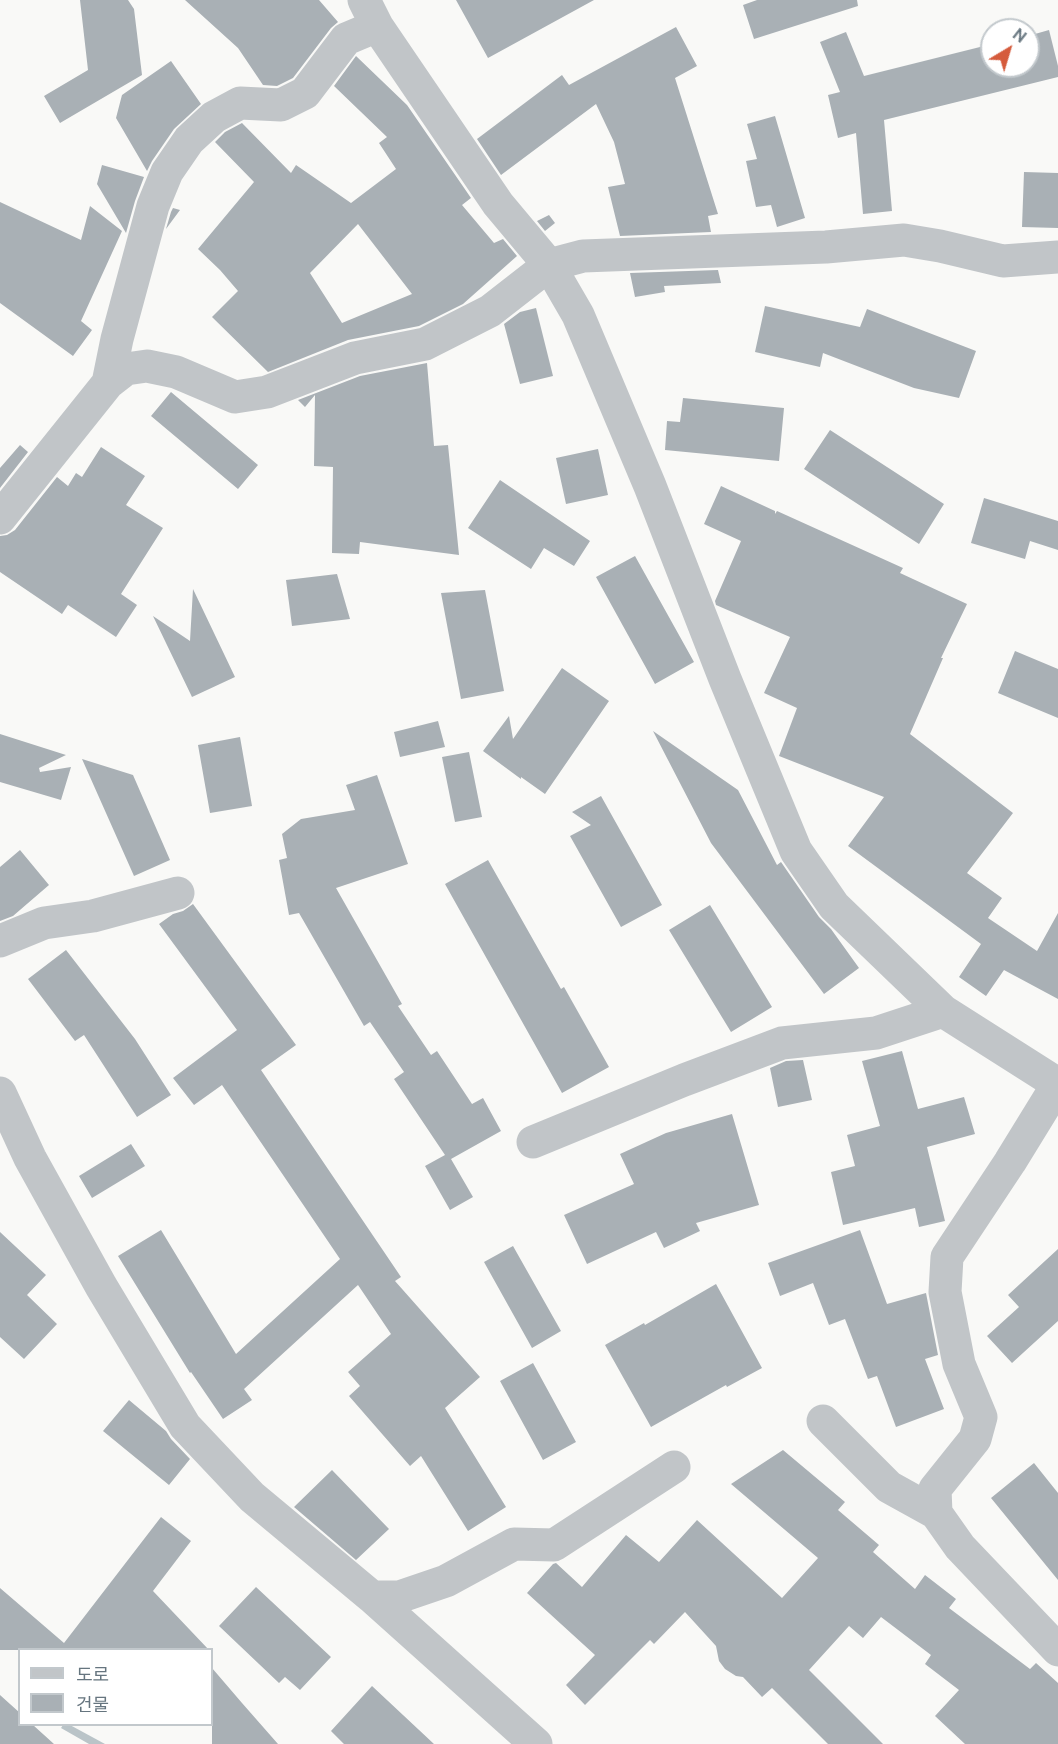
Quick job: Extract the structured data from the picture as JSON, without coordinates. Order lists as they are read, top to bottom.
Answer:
{
  "legend": ["도로", "건물"],
  "north": "top right"
}
